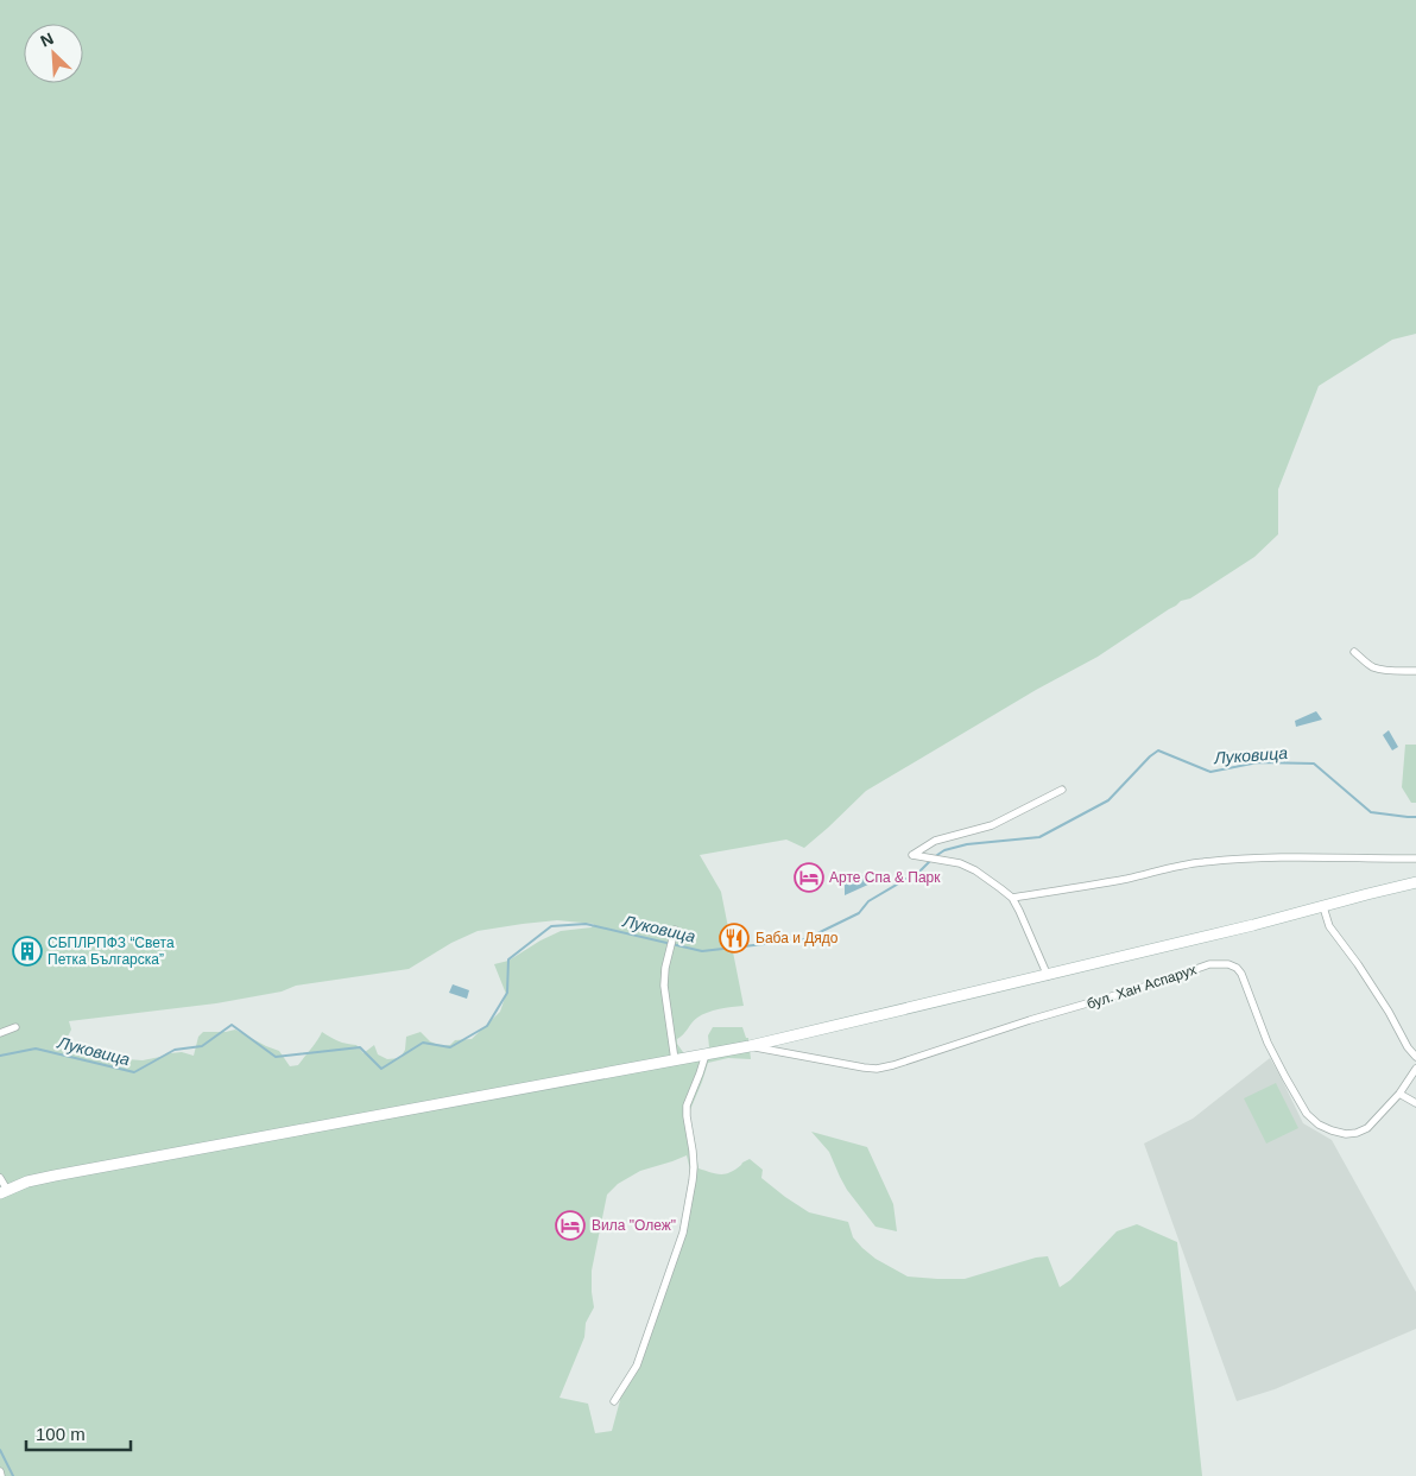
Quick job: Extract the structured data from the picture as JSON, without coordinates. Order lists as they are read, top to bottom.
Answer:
{
  "streets": {
    "street": ["бул. Хан Аспарух"]
  },
  "water": ["Луковица"],
  "places": {
    "hotel": ["Арте Спа & Парк", "Вила \"Олеж\""],
    "restaurant": ["Баба и Дядо"],
    "building": ["СБПЛРПФЗ “Света Петка Българска”"]
  },
  "scale_bar": "100 m",
  "north": "top left"
}
